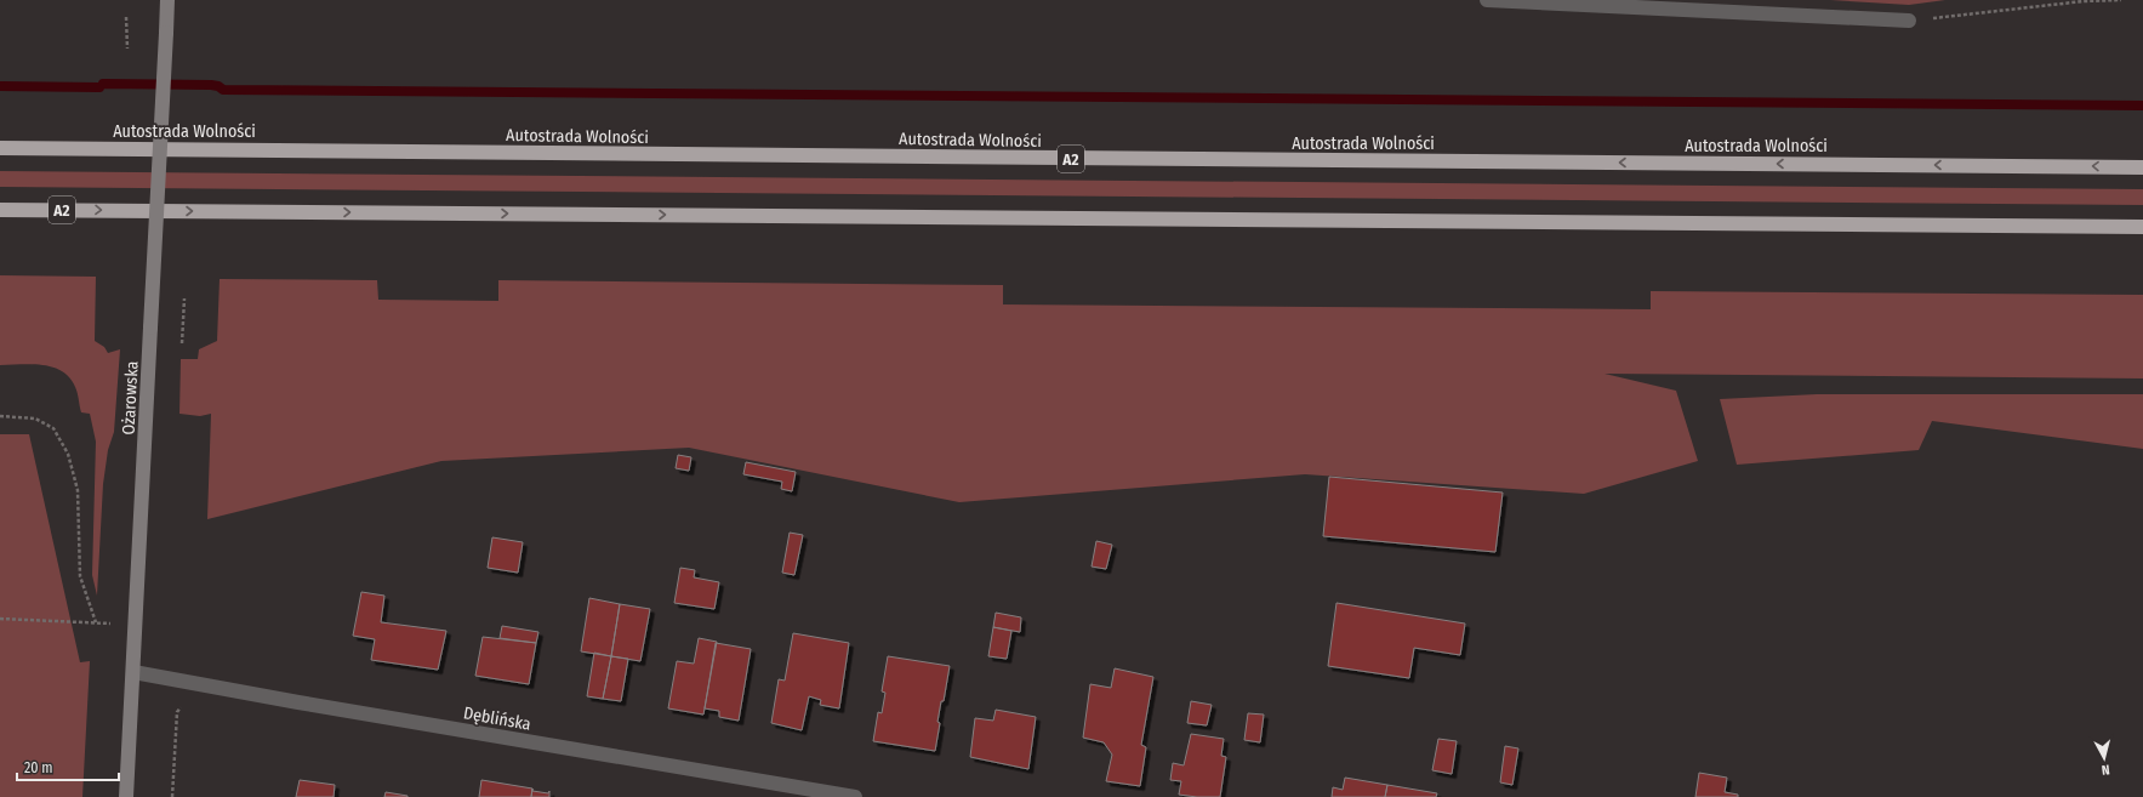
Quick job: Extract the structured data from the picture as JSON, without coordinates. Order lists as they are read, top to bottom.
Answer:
{
  "streets": {
    "highway": ["Autostrada Wolności", "A2"],
    "street": ["Ożarowska", "Dęblińska"]
  },
  "crossings": [
    ["Ożarowska", "Dęblińska"]
  ],
  "scale_bar": "20 m",
  "north": "bottom"
}
